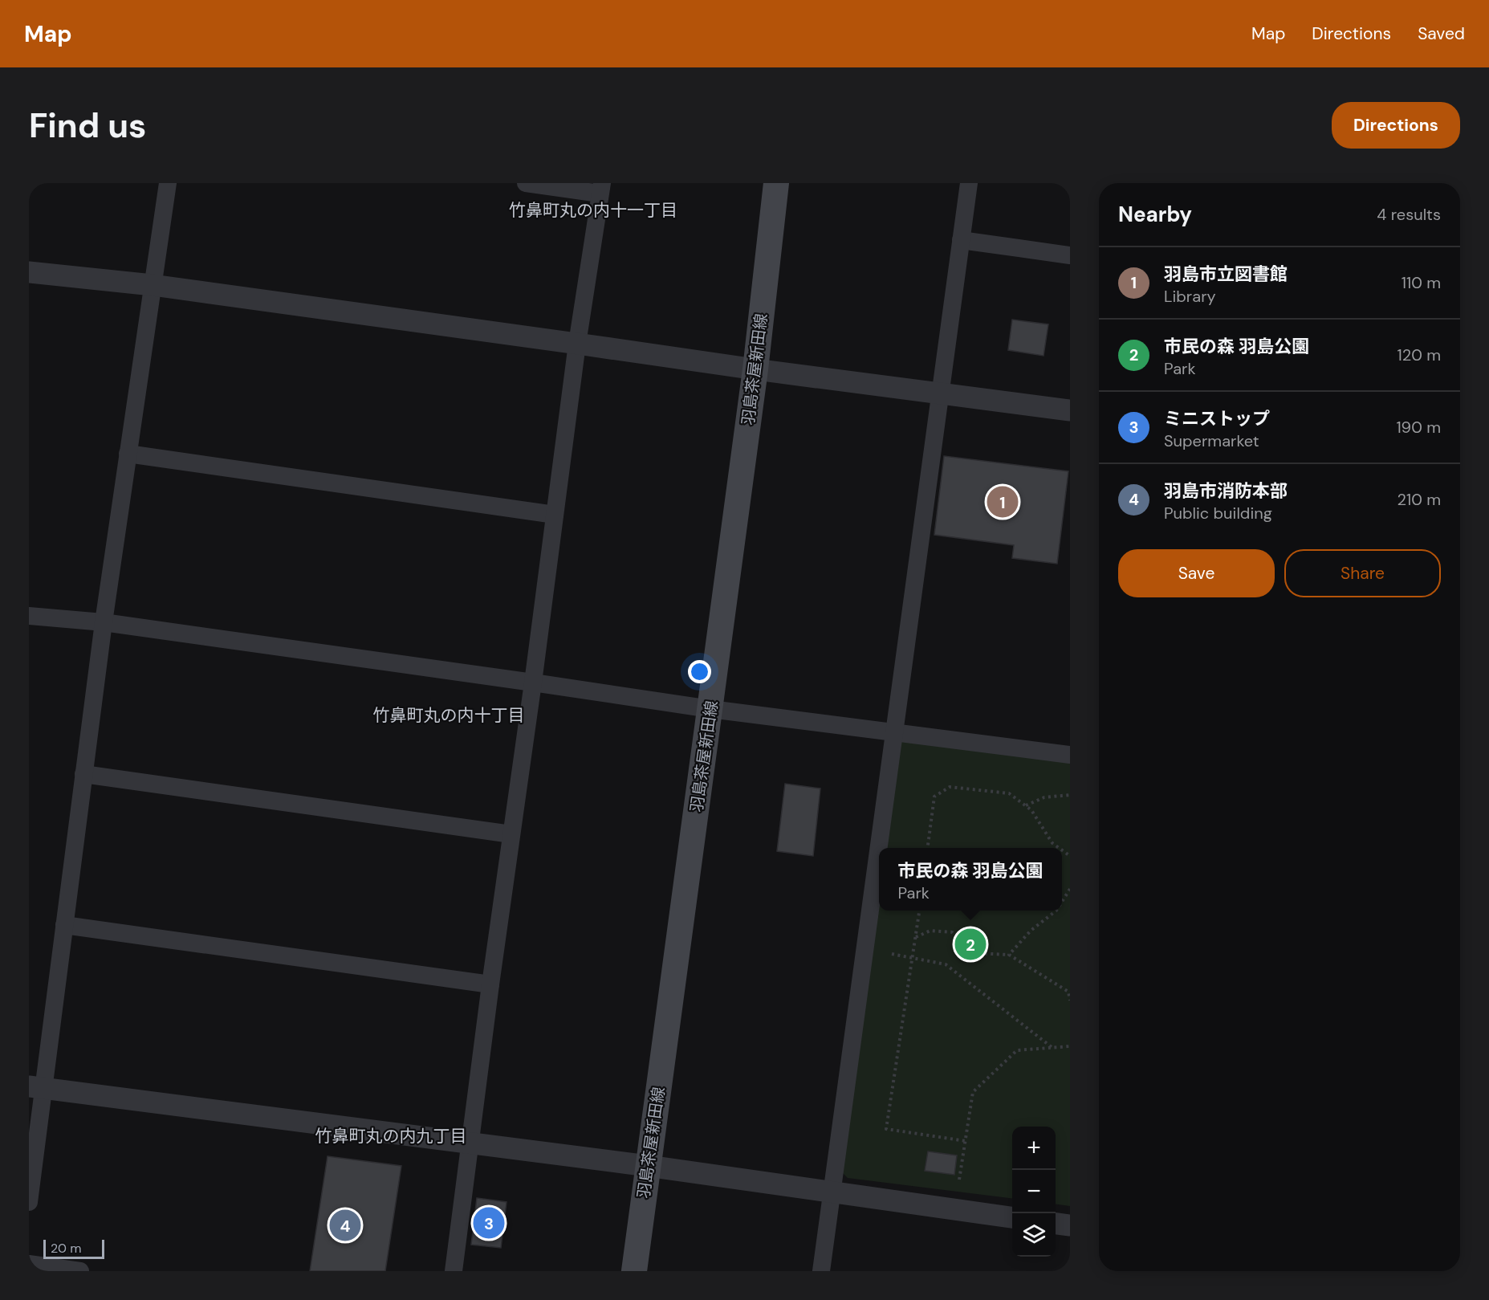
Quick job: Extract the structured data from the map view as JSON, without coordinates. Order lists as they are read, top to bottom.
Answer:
{
  "streets": {
    "main road": ["羽島茶屋新田線"]
  },
  "districts": ["竹鼻町丸の内十一丁目", "竹鼻町丸の内十丁目", "竹鼻町丸の内九丁目"],
  "scale_bar": "20 m",
  "page": {
    "header": "Map",
    "nav": ["Map", "Directions", "Saved"],
    "buttons": [
      "Directions",
      ["Save", "Share"]
    ],
    "title": "Find us",
    "heading": ["Nearby", "4 results"],
    "list": [
      {
        "mark": "1",
        "name": "羽島市立図書館",
        "note": "Library",
        "value": "110 m"
      },
      {
        "mark": "2",
        "name": "市民の森 羽島公園",
        "note": "Park",
        "value": "120 m"
      },
      {
        "mark": "3",
        "name": "ミニストップ",
        "note": "Supermarket",
        "value": "190 m"
      },
      {
        "mark": "4",
        "name": "羽島市消防本部",
        "note": "Public building",
        "value": "210 m"
      }
    ],
    "pins": [
      "1",
      "2",
      "3",
      "4"
    ],
    "popup": ["市民の森 羽島公園", "Park"],
    "map_buttons": ["+", "−"],
    "scale": "20 m"
  }
}
